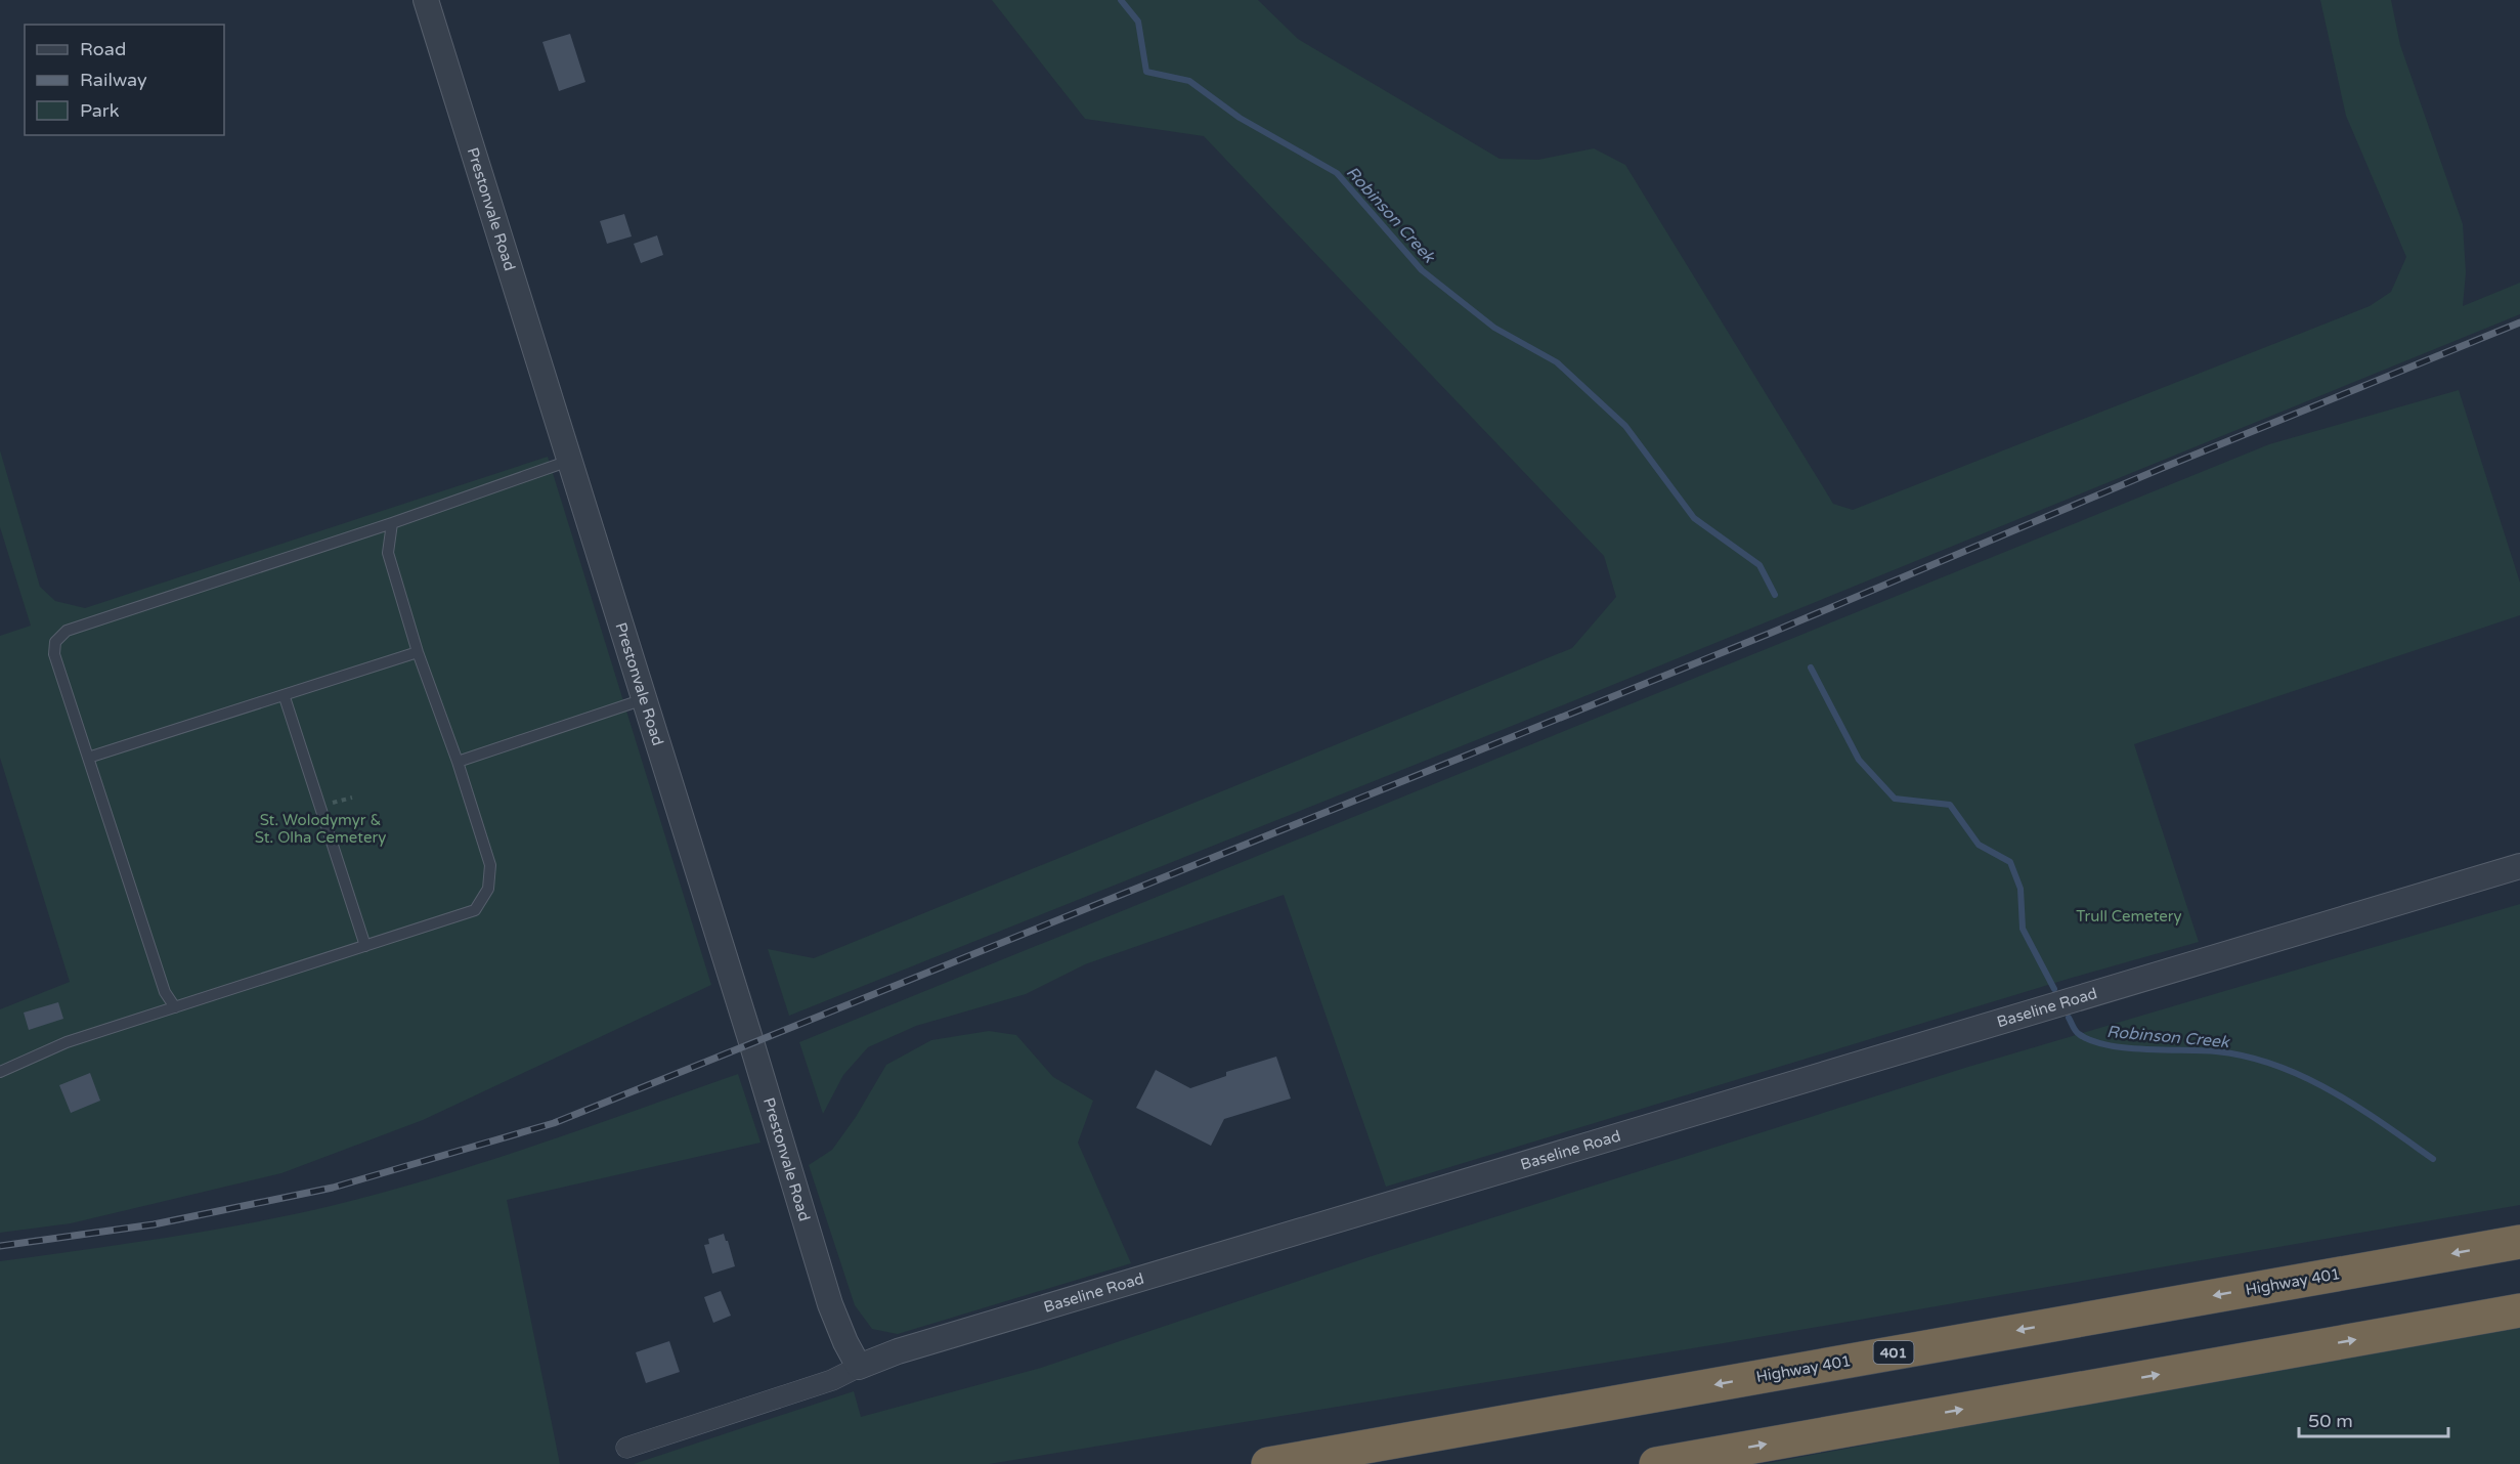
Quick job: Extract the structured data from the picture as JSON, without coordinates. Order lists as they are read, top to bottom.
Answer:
{
  "streets": {
    "highway": ["Highway 401", "401"],
    "street": ["Prestonvale Road", "Baseline Road"]
  },
  "crossings": [
    ["Prestonvale Road", "Baseline Road"]
  ],
  "water": ["Robinson Creek"],
  "parks": ["St. Wolodymyr & St. Olha Cemetery", "Trull Cemetery"],
  "legend": ["Road", "Railway", "Park"],
  "scale_bar": "50 m"
}
